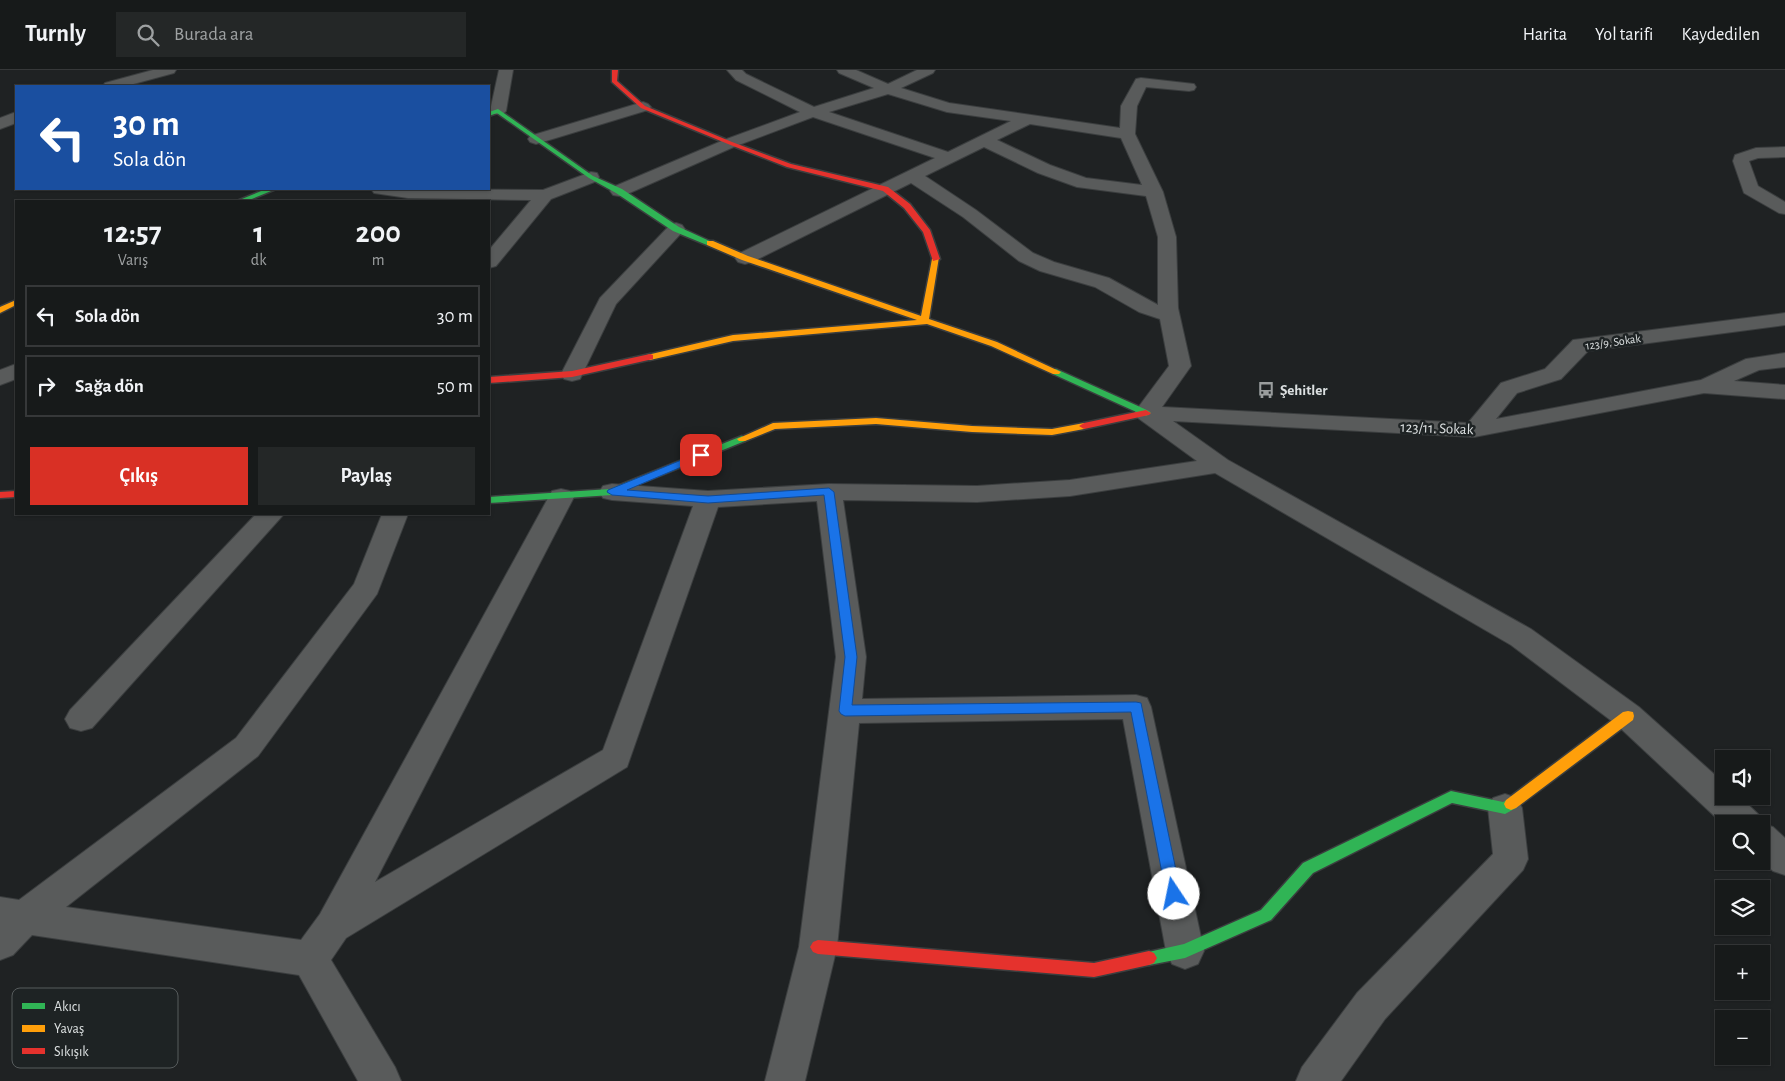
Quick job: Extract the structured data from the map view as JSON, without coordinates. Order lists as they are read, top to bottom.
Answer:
{
  "streets": {
    "street": ["123/9. Sokak", "123/11. Sokak"]
  },
  "crossings": [
    ["123/9. Sokak", "123/11. Sokak"]
  ],
  "places": {
    "bus stop": ["Şehitler"]
  },
  "legend": ["Akıcı", "Yavaş", "Sıkışık"],
  "page": {
    "header": "Turnly",
    "search": "Burada ara",
    "nav": ["Harita", "Yol tarifi", "Kaydedilen"],
    "turn": ["30 m", "Sola dön"],
    "eta": [
      "12:57",
      "Varış",
      "1",
      "dk",
      "200",
      "m"
    ],
    "list": [
      {
        "name": "Sola dön",
        "value": "30 m"
      },
      {
        "name": "Sağa dön",
        "value": "50 m"
      }
    ],
    "buttons": ["Çıkış", "Paylaş"],
    "map_buttons": ["+", "−"]
  }
}
